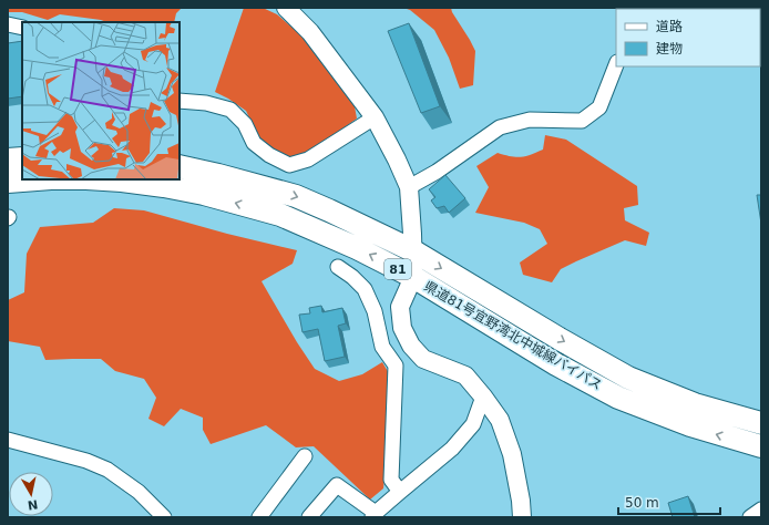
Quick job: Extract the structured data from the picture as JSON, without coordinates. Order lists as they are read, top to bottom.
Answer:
{
  "streets": {
    "main road": ["81", "県道81号宜野湾北中城線バイパス"]
  },
  "legend": ["道路", "建物"],
  "scale_bar": "50 m",
  "north": "bottom"
}
